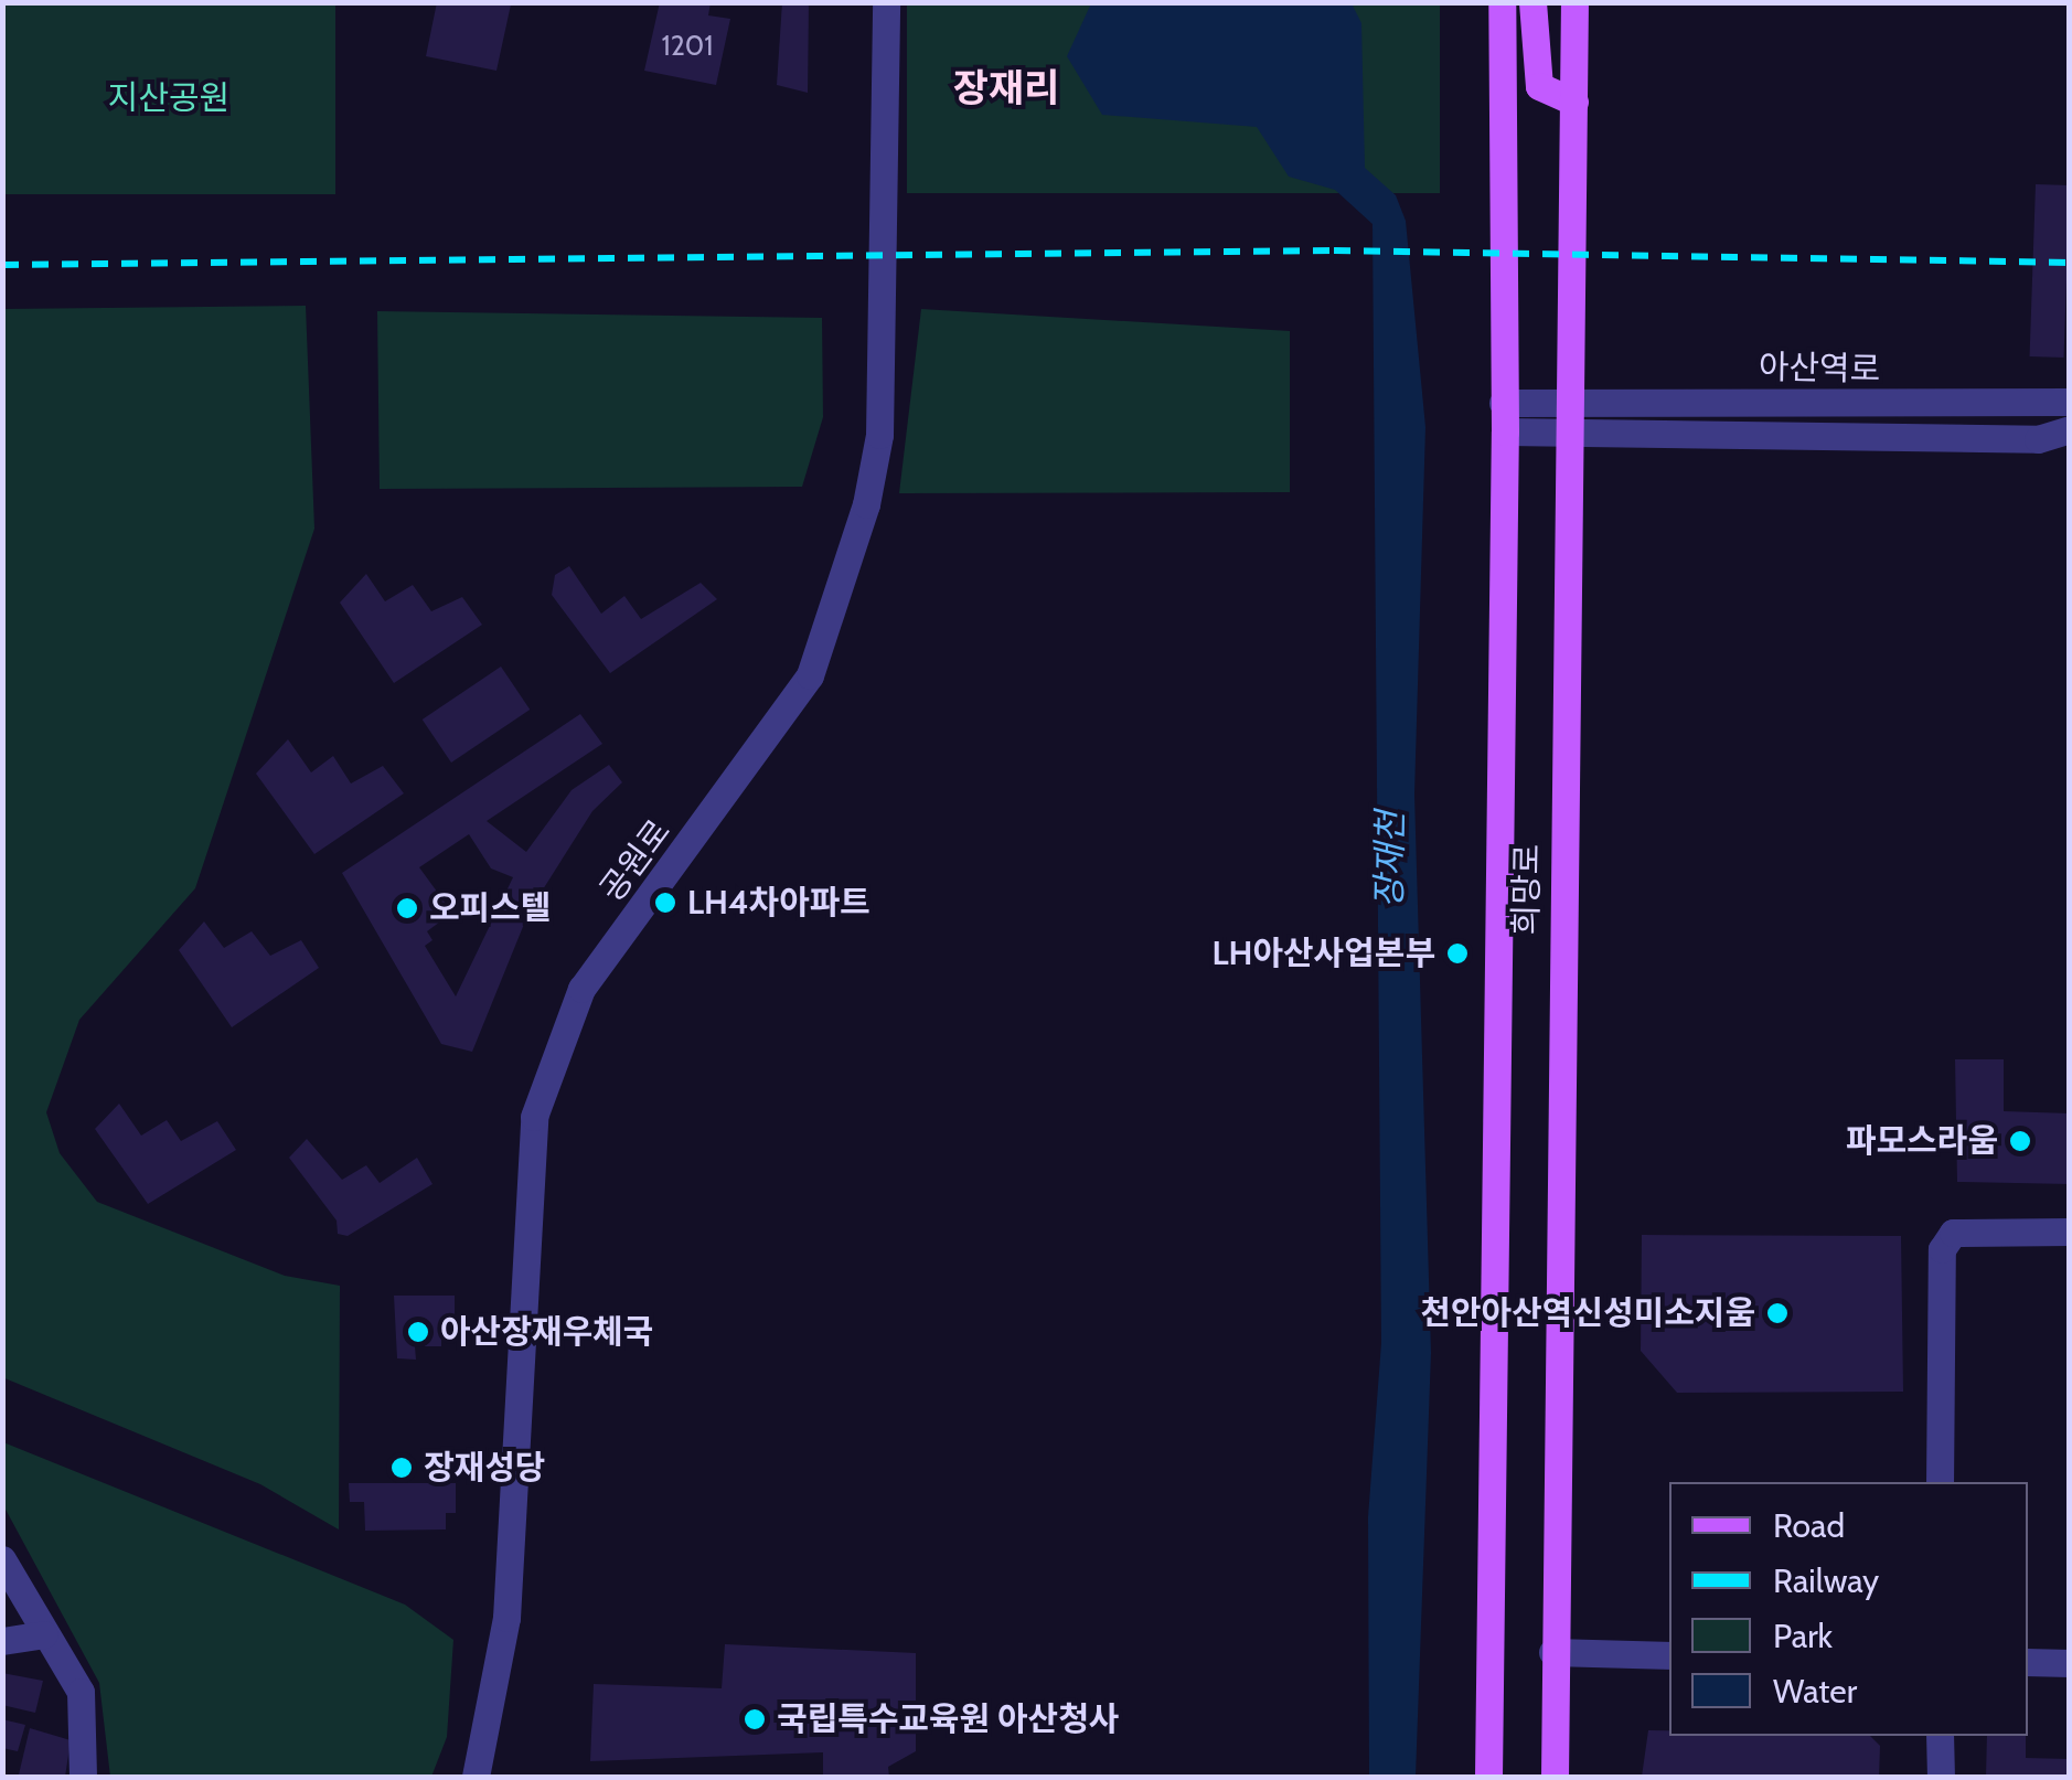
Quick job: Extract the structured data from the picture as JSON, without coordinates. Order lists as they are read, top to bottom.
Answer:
{
  "streets": {
    "main road": ["희망로"],
    "street": ["아산역로", "공원로"]
  },
  "crossings": [
    ["아산역로", "희망로"]
  ],
  "districts": ["장재리"],
  "water": ["장재천"],
  "parks": ["지산공원"],
  "places": [
    "LH4차아파트",
    "오피스텔",
    "LH아산사업본부",
    "파모스라움",
    "천안아산역신성미소지움",
    "아산장재우체국",
    "장재성당",
    "국립특수교육원 아산청사"
  ],
  "house_numbers": ["1201"],
  "legend": [
    "Road",
    "Railway",
    "Park",
    "Water"
  ]
}
